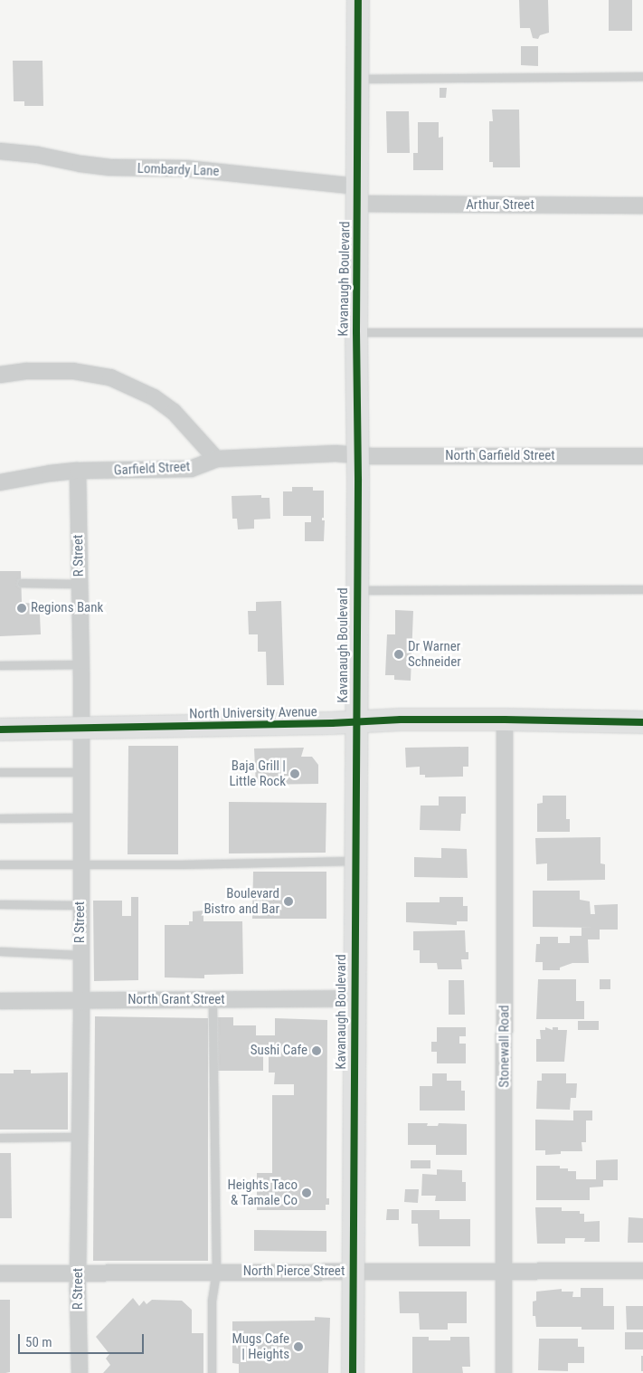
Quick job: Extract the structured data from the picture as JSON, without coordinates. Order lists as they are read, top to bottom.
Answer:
{
  "streets": {
    "street": [
      "Lombardy Lane",
      "Arthur Street",
      "Kavanaugh Boulevard",
      "North Garfield Street",
      "Garfield Street",
      "R Street",
      "North University Avenue",
      "North Grant Street",
      "Stonewall Road",
      "North Pierce Street"
    ]
  },
  "crossings": [
    ["Lombardy Lane", "Arthur Street"],
    ["Lombardy Lane", "Kavanaugh Boulevard"],
    ["Arthur Street", "Kavanaugh Boulevard"],
    ["Kavanaugh Boulevard", "North Garfield Street"],
    ["Kavanaugh Boulevard", "Garfield Street"],
    ["Kavanaugh Boulevard", "North University Avenue"],
    ["Kavanaugh Boulevard", "North Grant Street"],
    ["Kavanaugh Boulevard", "North Pierce Street"],
    ["North Garfield Street", "Garfield Street"],
    ["Garfield Street", "R Street"],
    ["R Street", "North University Avenue"],
    ["R Street", "North Grant Street"],
    ["R Street", "North Pierce Street"],
    ["North University Avenue", "Stonewall Road"],
    ["Stonewall Road", "North Pierce Street"]
  ],
  "places": [
    "Regions Bank",
    "Dr Warner Schneider",
    "Baja Grill | Little Rock",
    "Boulevard Bistro and Bar",
    "Sushi Cafe",
    "Heights Taco & Tamale Co",
    "Mugs Cafe | Heights"
  ],
  "scale_bar": "50 m"
}
